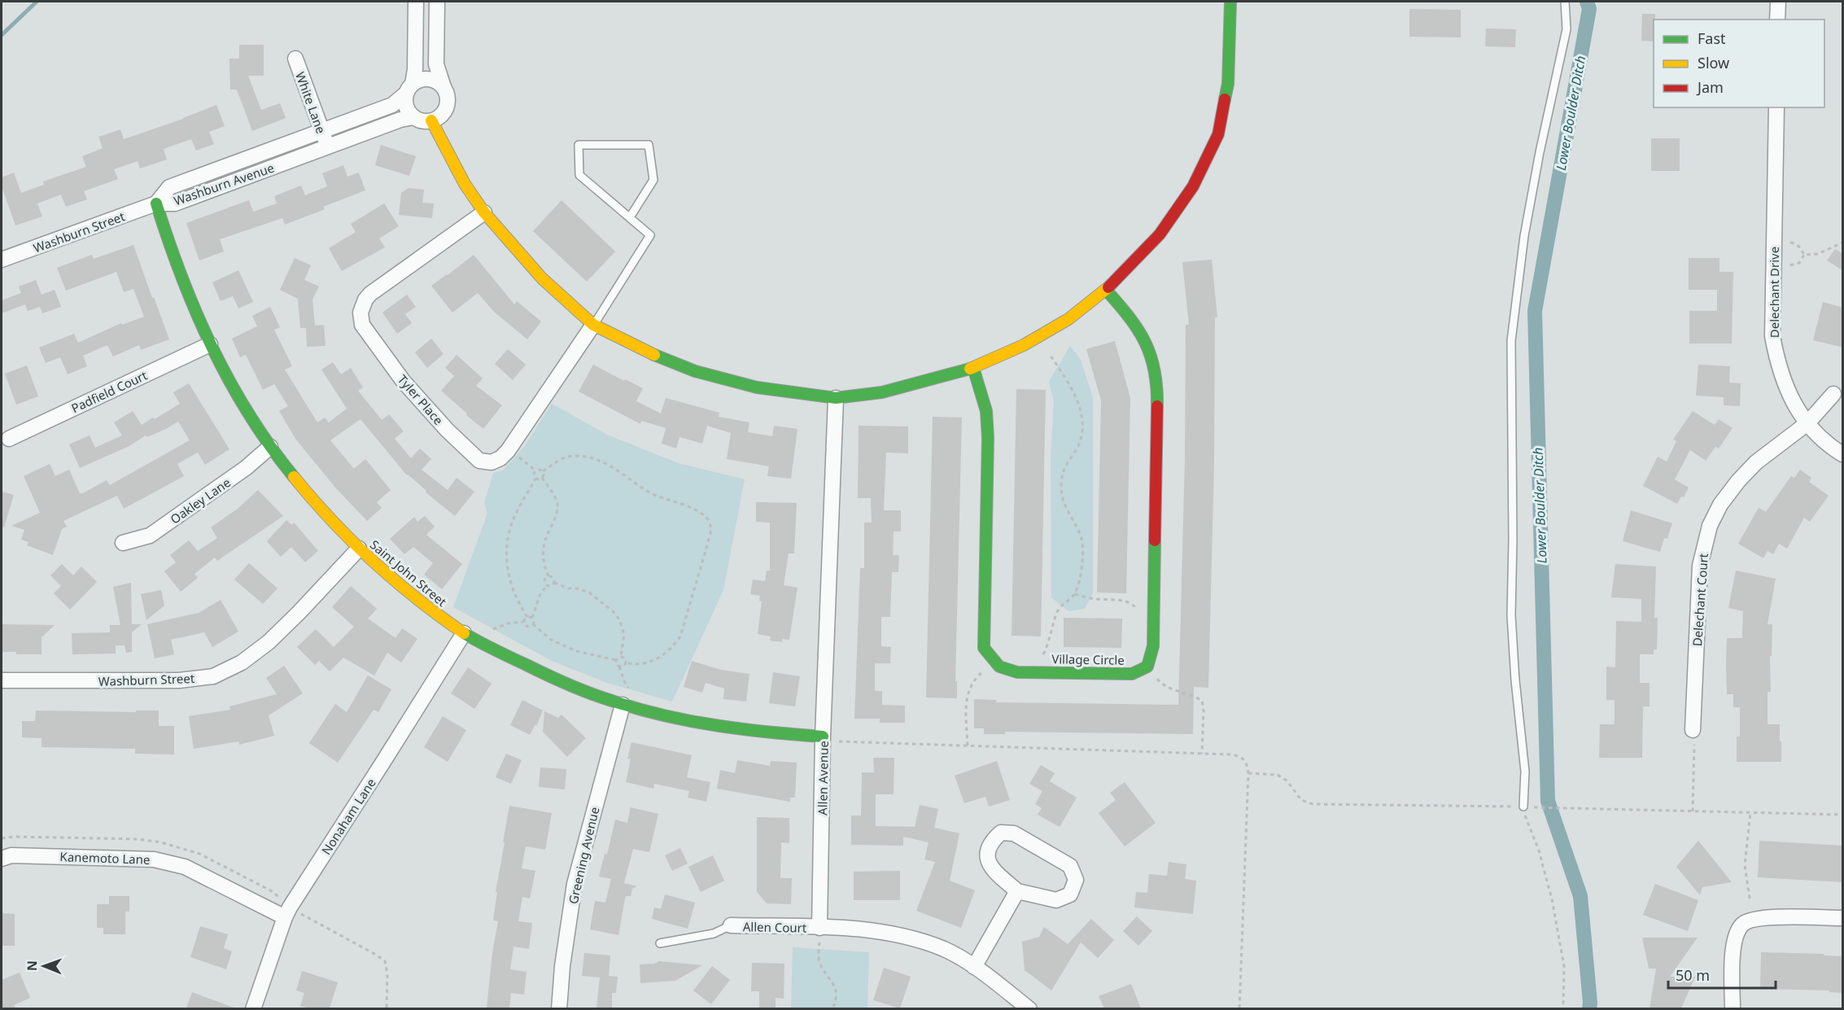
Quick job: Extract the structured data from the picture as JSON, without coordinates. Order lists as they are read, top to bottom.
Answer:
{
  "streets": {
    "street": [
      "White Lane",
      "Washburn Avenue",
      "Washburn Street",
      "Delechant Drive",
      "Padfield Court",
      "Tyler Place",
      "Oakley Lane",
      "Saint John Street",
      "Delechant Court",
      "Village Circle",
      "Allen Avenue",
      "Nonaham Lane",
      "Greening Avenue",
      "Kanemoto Lane",
      "Allen Court"
    ]
  },
  "crossings": [
    ["White Lane", "Washburn Avenue"],
    ["Washburn Avenue", "Washburn Street"],
    ["Washburn Avenue", "Saint John Street"],
    ["Washburn Street", "Saint John Street"],
    ["Delechant Drive", "Delechant Court"],
    ["Padfield Court", "Saint John Street"],
    ["Oakley Lane", "Saint John Street"],
    ["Saint John Street", "Allen Avenue"],
    ["Saint John Street", "Nonaham Lane"],
    ["Saint John Street", "Greening Avenue"],
    ["Allen Avenue", "Allen Court"],
    ["Nonaham Lane", "Kanemoto Lane"]
  ],
  "water": ["Lower Boulder Ditch"],
  "legend": ["Fast", "Slow", "Jam"],
  "scale_bar": "50 m",
  "north": "left"
}
